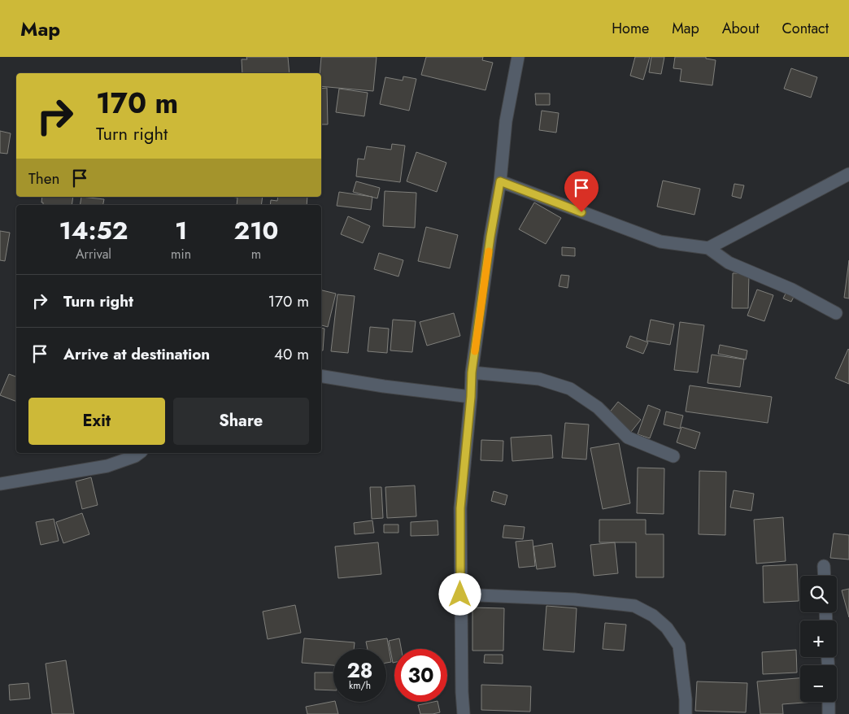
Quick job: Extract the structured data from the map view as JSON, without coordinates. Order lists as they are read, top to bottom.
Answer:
{
  "page": {
    "header": "Map",
    "nav": [
      "Home",
      "Map",
      "About",
      "Contact"
    ],
    "turn": ["170 m", "Turn right"],
    "then": "Then",
    "eta": [
      "14:52",
      "Arrival",
      "1",
      "min",
      "210",
      "m"
    ],
    "list": [
      {
        "name": "Turn right",
        "value": "170 m"
      },
      {
        "name": "Arrive at destination",
        "value": "40 m"
      }
    ],
    "buttons": ["Exit", "Share"],
    "map_buttons": ["+", "−"],
    "speed": "28 km/h",
    "limit": "30"
  }
}
